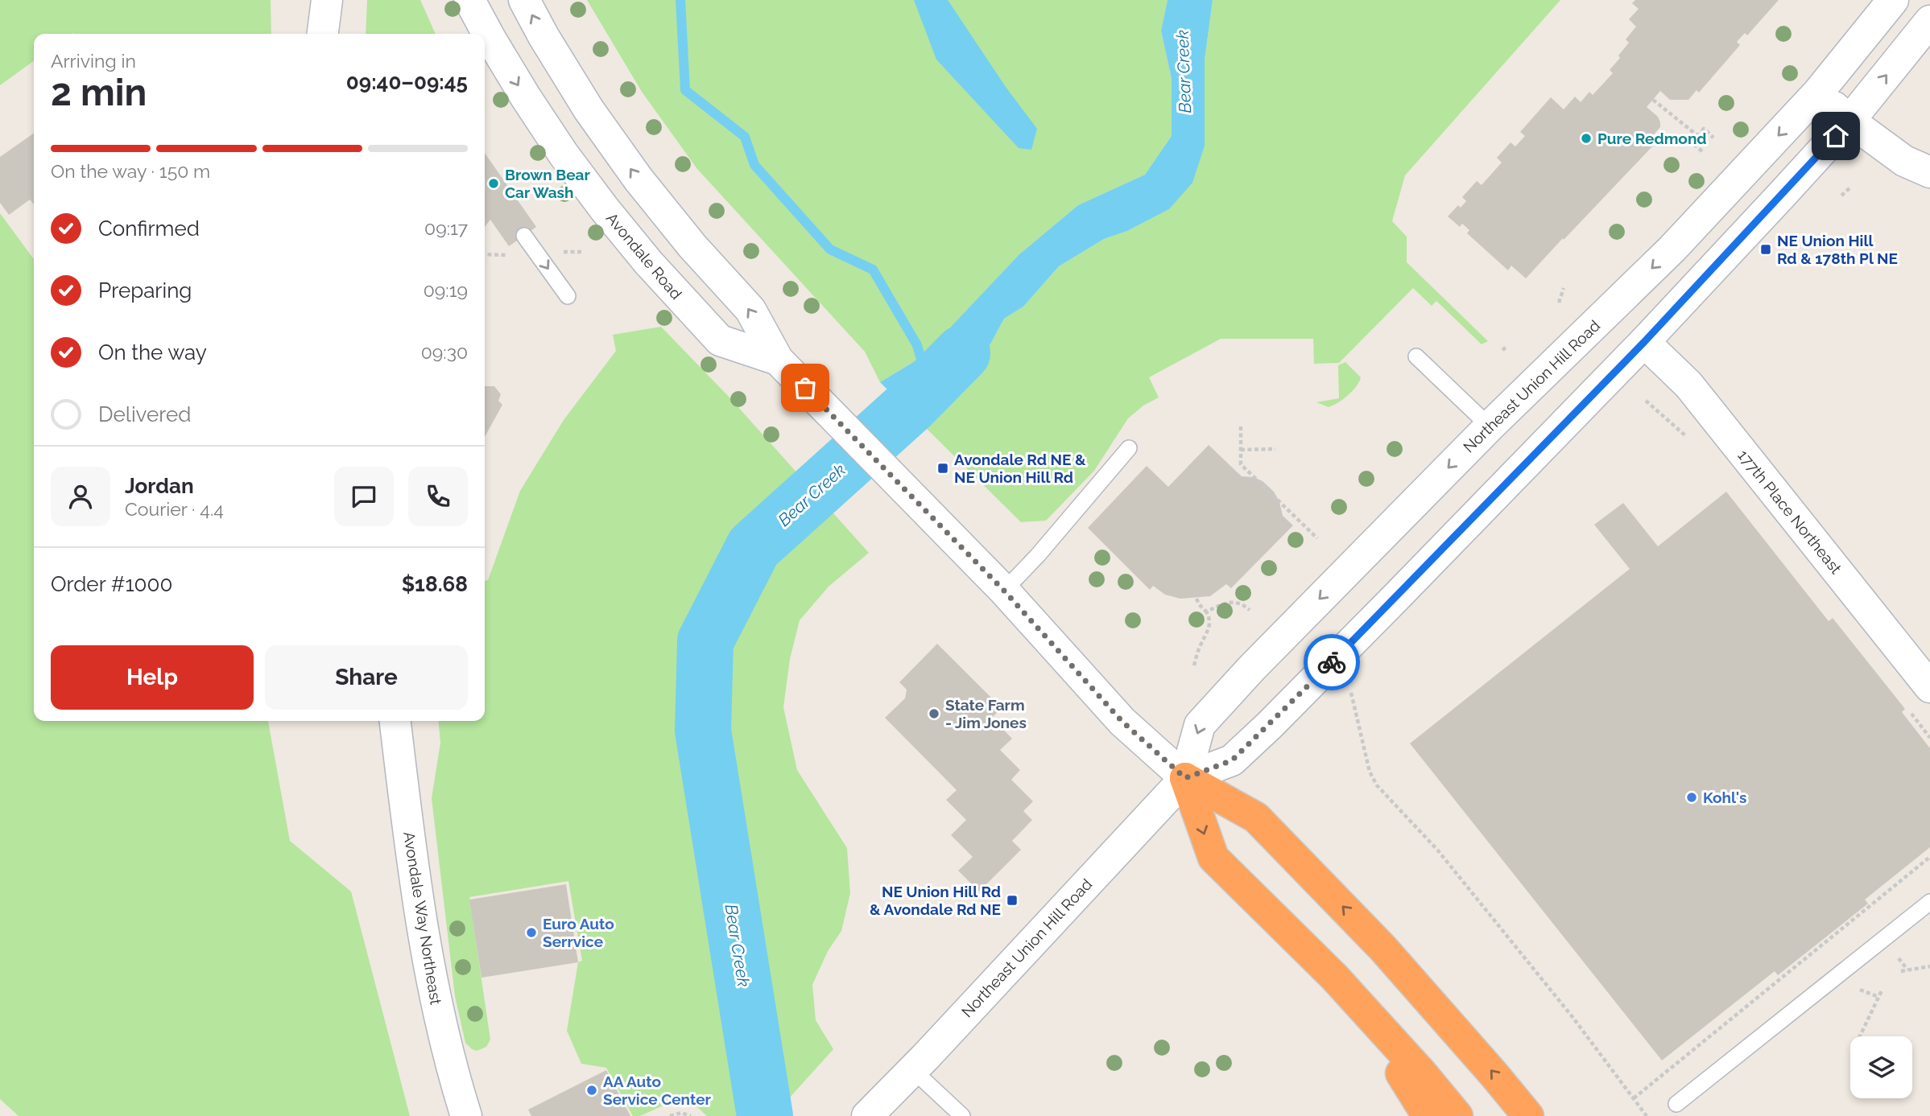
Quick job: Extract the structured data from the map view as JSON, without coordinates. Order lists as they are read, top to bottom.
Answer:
{
  "streets": {
    "main road": [
      "Avondale Road",
      "Northeast Union Hill Road",
      "177th Place Northeast",
      "Avondale Way Northeast"
    ]
  },
  "crossings": [
    ["Avondale Road", "Northeast Union Hill Road"],
    ["Northeast Union Hill Road", "177th Place Northeast"]
  ],
  "water": ["Bear Creek"],
  "places": {
    "other": [
      "Pure Redmond",
      "Brown Bear Car Wash",
      "State Farm - Jim Jones",
      "Kohl's",
      "Euro Auto Serrvice",
      "AA Auto Service Center"
    ],
    "transit": ["NE Union Hill Rd & 178th Pl NE", "Avondale Rd NE & NE Union Hill Rd", "NE Union Hill Rd & Avondale Rd NE"]
  },
  "page": {
    "heading": ["2 min", "Arriving in", "09:40–09:45"],
    "panel": [
      "Jordan",
      "Courier · 4.4",
      "Order #1000",
      "$18.68"
    ],
    "bar": "On the way · 150 m",
    "list": [
      ["Confirmed", "09:17"],
      ["Preparing", "09:19"],
      ["On the way", "09:30"],
      "Delivered"
    ],
    "buttons": ["Help", "Share"]
  }
}
